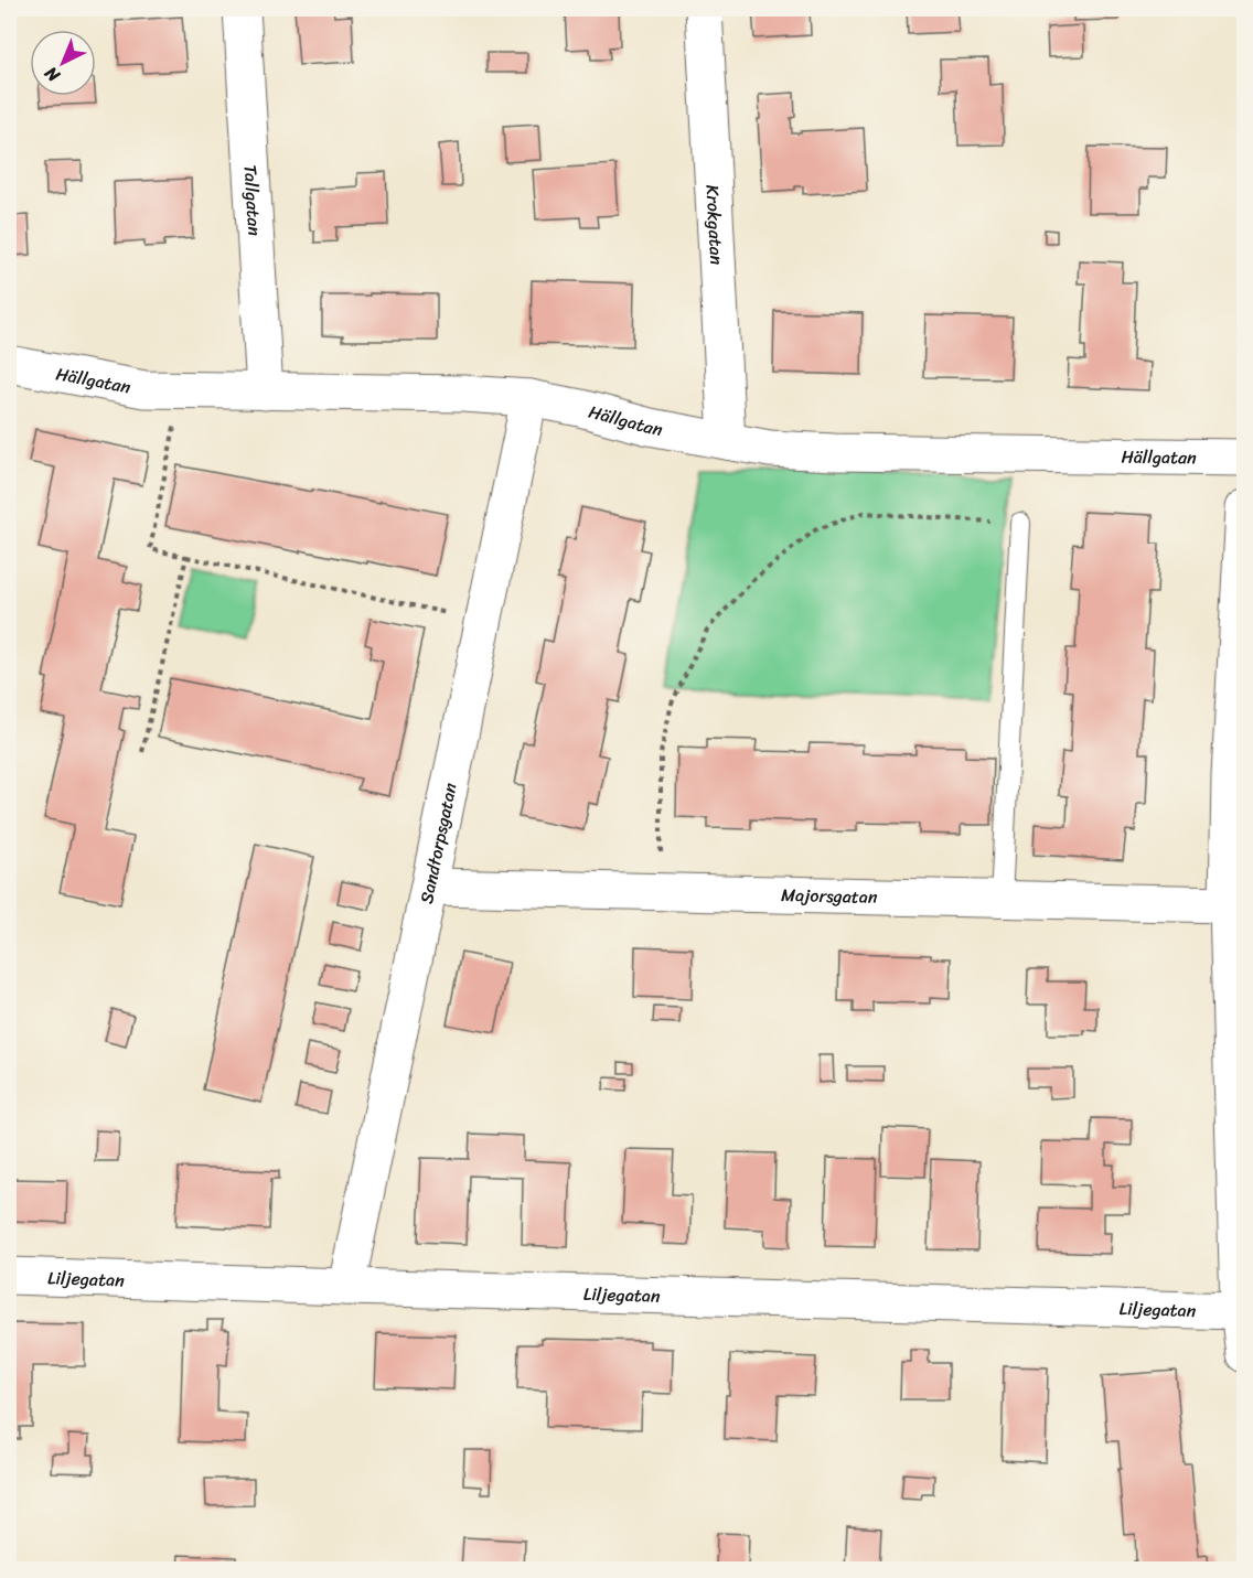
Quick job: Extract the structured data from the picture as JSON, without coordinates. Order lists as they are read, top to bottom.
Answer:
{
  "streets": {
    "street": [
      "Tallgatan",
      "Krokgatan",
      "Hällgatan",
      "Sandtorpsgatan",
      "Majorsgatan",
      "Liljegatan"
    ]
  },
  "crossings": [
    ["Tallgatan", "Hällgatan"],
    ["Krokgatan", "Hällgatan"],
    ["Hällgatan", "Sandtorpsgatan"],
    ["Sandtorpsgatan", "Majorsgatan"],
    ["Sandtorpsgatan", "Liljegatan"]
  ],
  "north": "bottom left"
}
